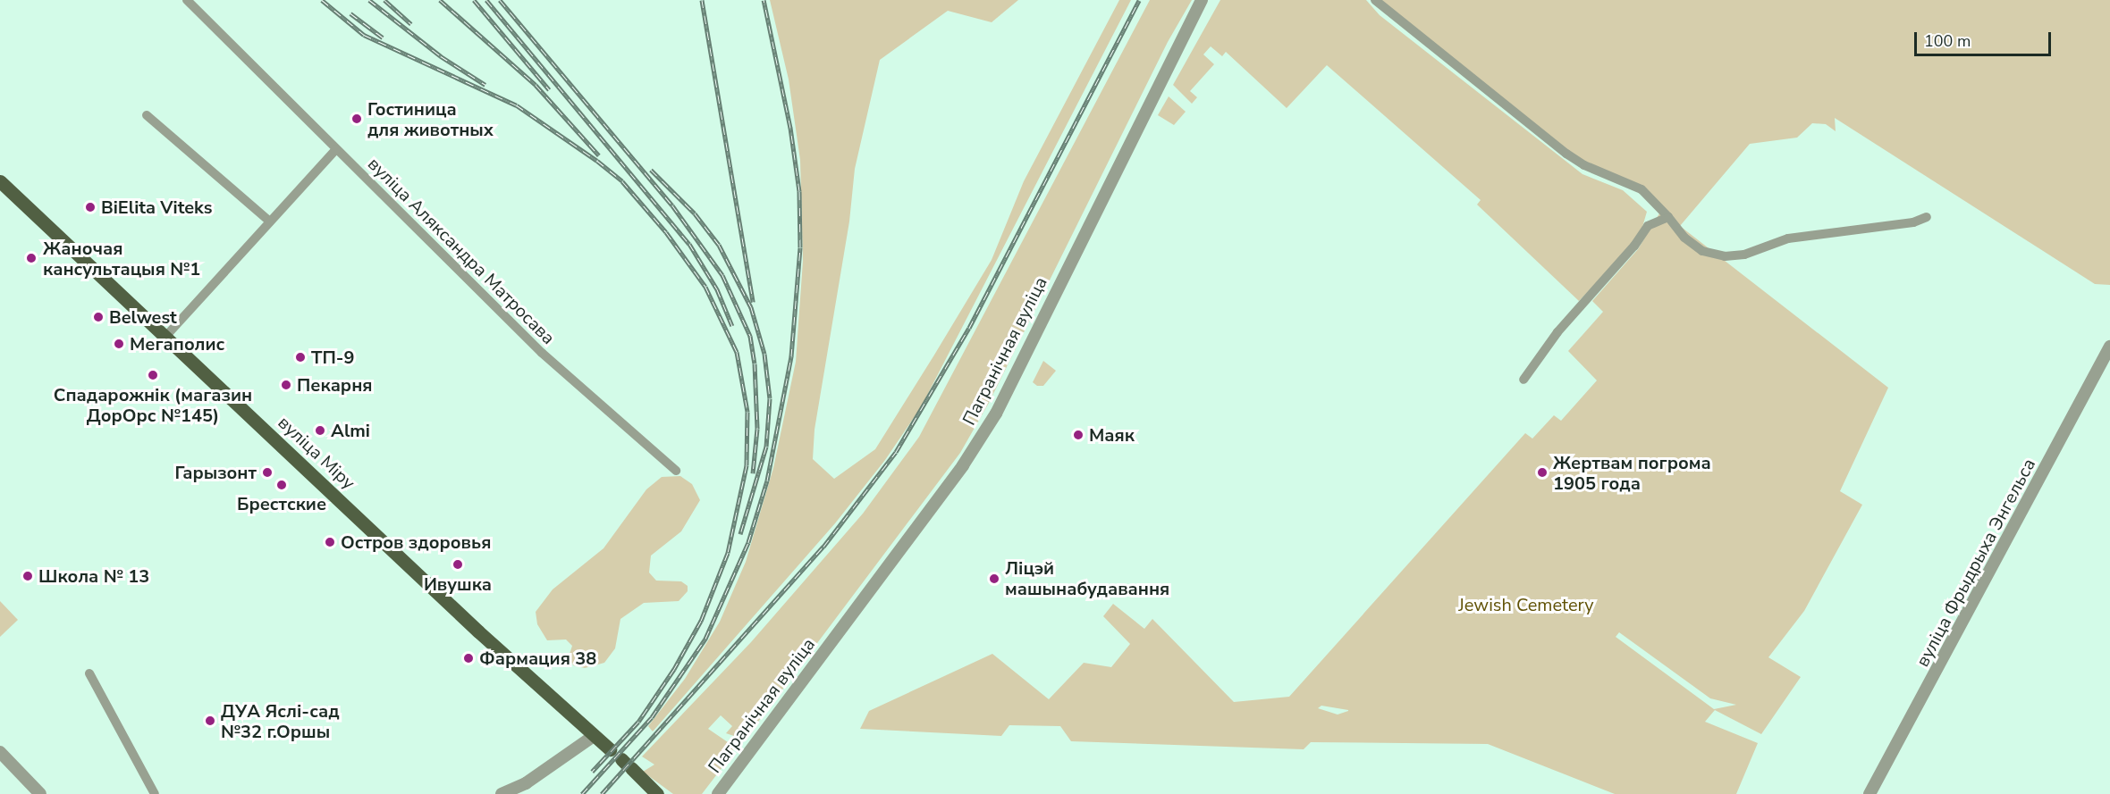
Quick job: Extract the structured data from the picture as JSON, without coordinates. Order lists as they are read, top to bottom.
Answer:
{
  "streets": {
    "main road": ["вуліца Міру"],
    "street": ["вуліца Аляксандра Матросава", "Пагранічная вуліца", "вуліца Фрыдрыха Энгельса"]
  },
  "parks": ["Jewish Cemetery"],
  "places": [
    "Гостиница для животных",
    "BiElita Viteks",
    "Жаночая кансультацыя №1",
    "Belwest",
    "Мегаполис",
    "ТП-9",
    "Спадарожнік (магазин ДорОрс №145)",
    "Пекарня",
    "Almi",
    "Маяк",
    "Гарызонт",
    "Жертвам погрома 1905 года",
    "Брестские",
    "Остров здоровья",
    "Ивушка",
    "Школа № 13",
    "Ліцэй машынабудавання",
    "Фармация 38",
    "ДУА Яслі-сад №32 г.Оршы"
  ],
  "scale_bar": "100 m"
}
